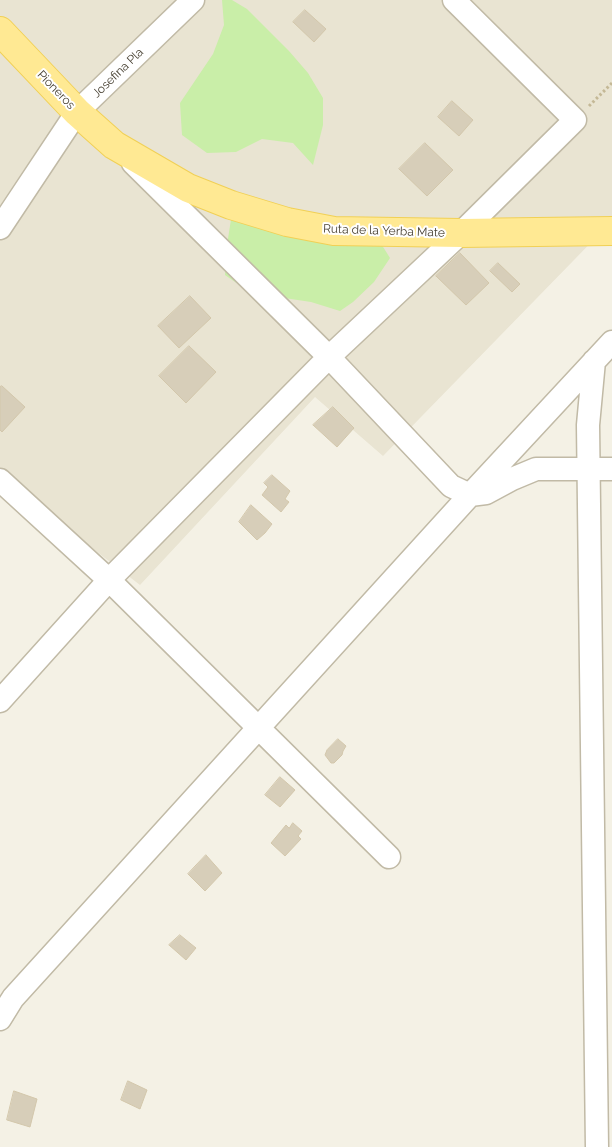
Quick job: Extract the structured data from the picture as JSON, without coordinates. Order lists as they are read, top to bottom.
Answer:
{
  "streets": {
    "main road": ["Pioneros", "Ruta de la Yerba Mate"],
    "street": ["Josefina Pla"]
  },
  "crossings": [
    ["Josefina Pla", "Pioneros"],
    ["Pioneros", "Ruta de la Yerba Mate"]
  ]
}
